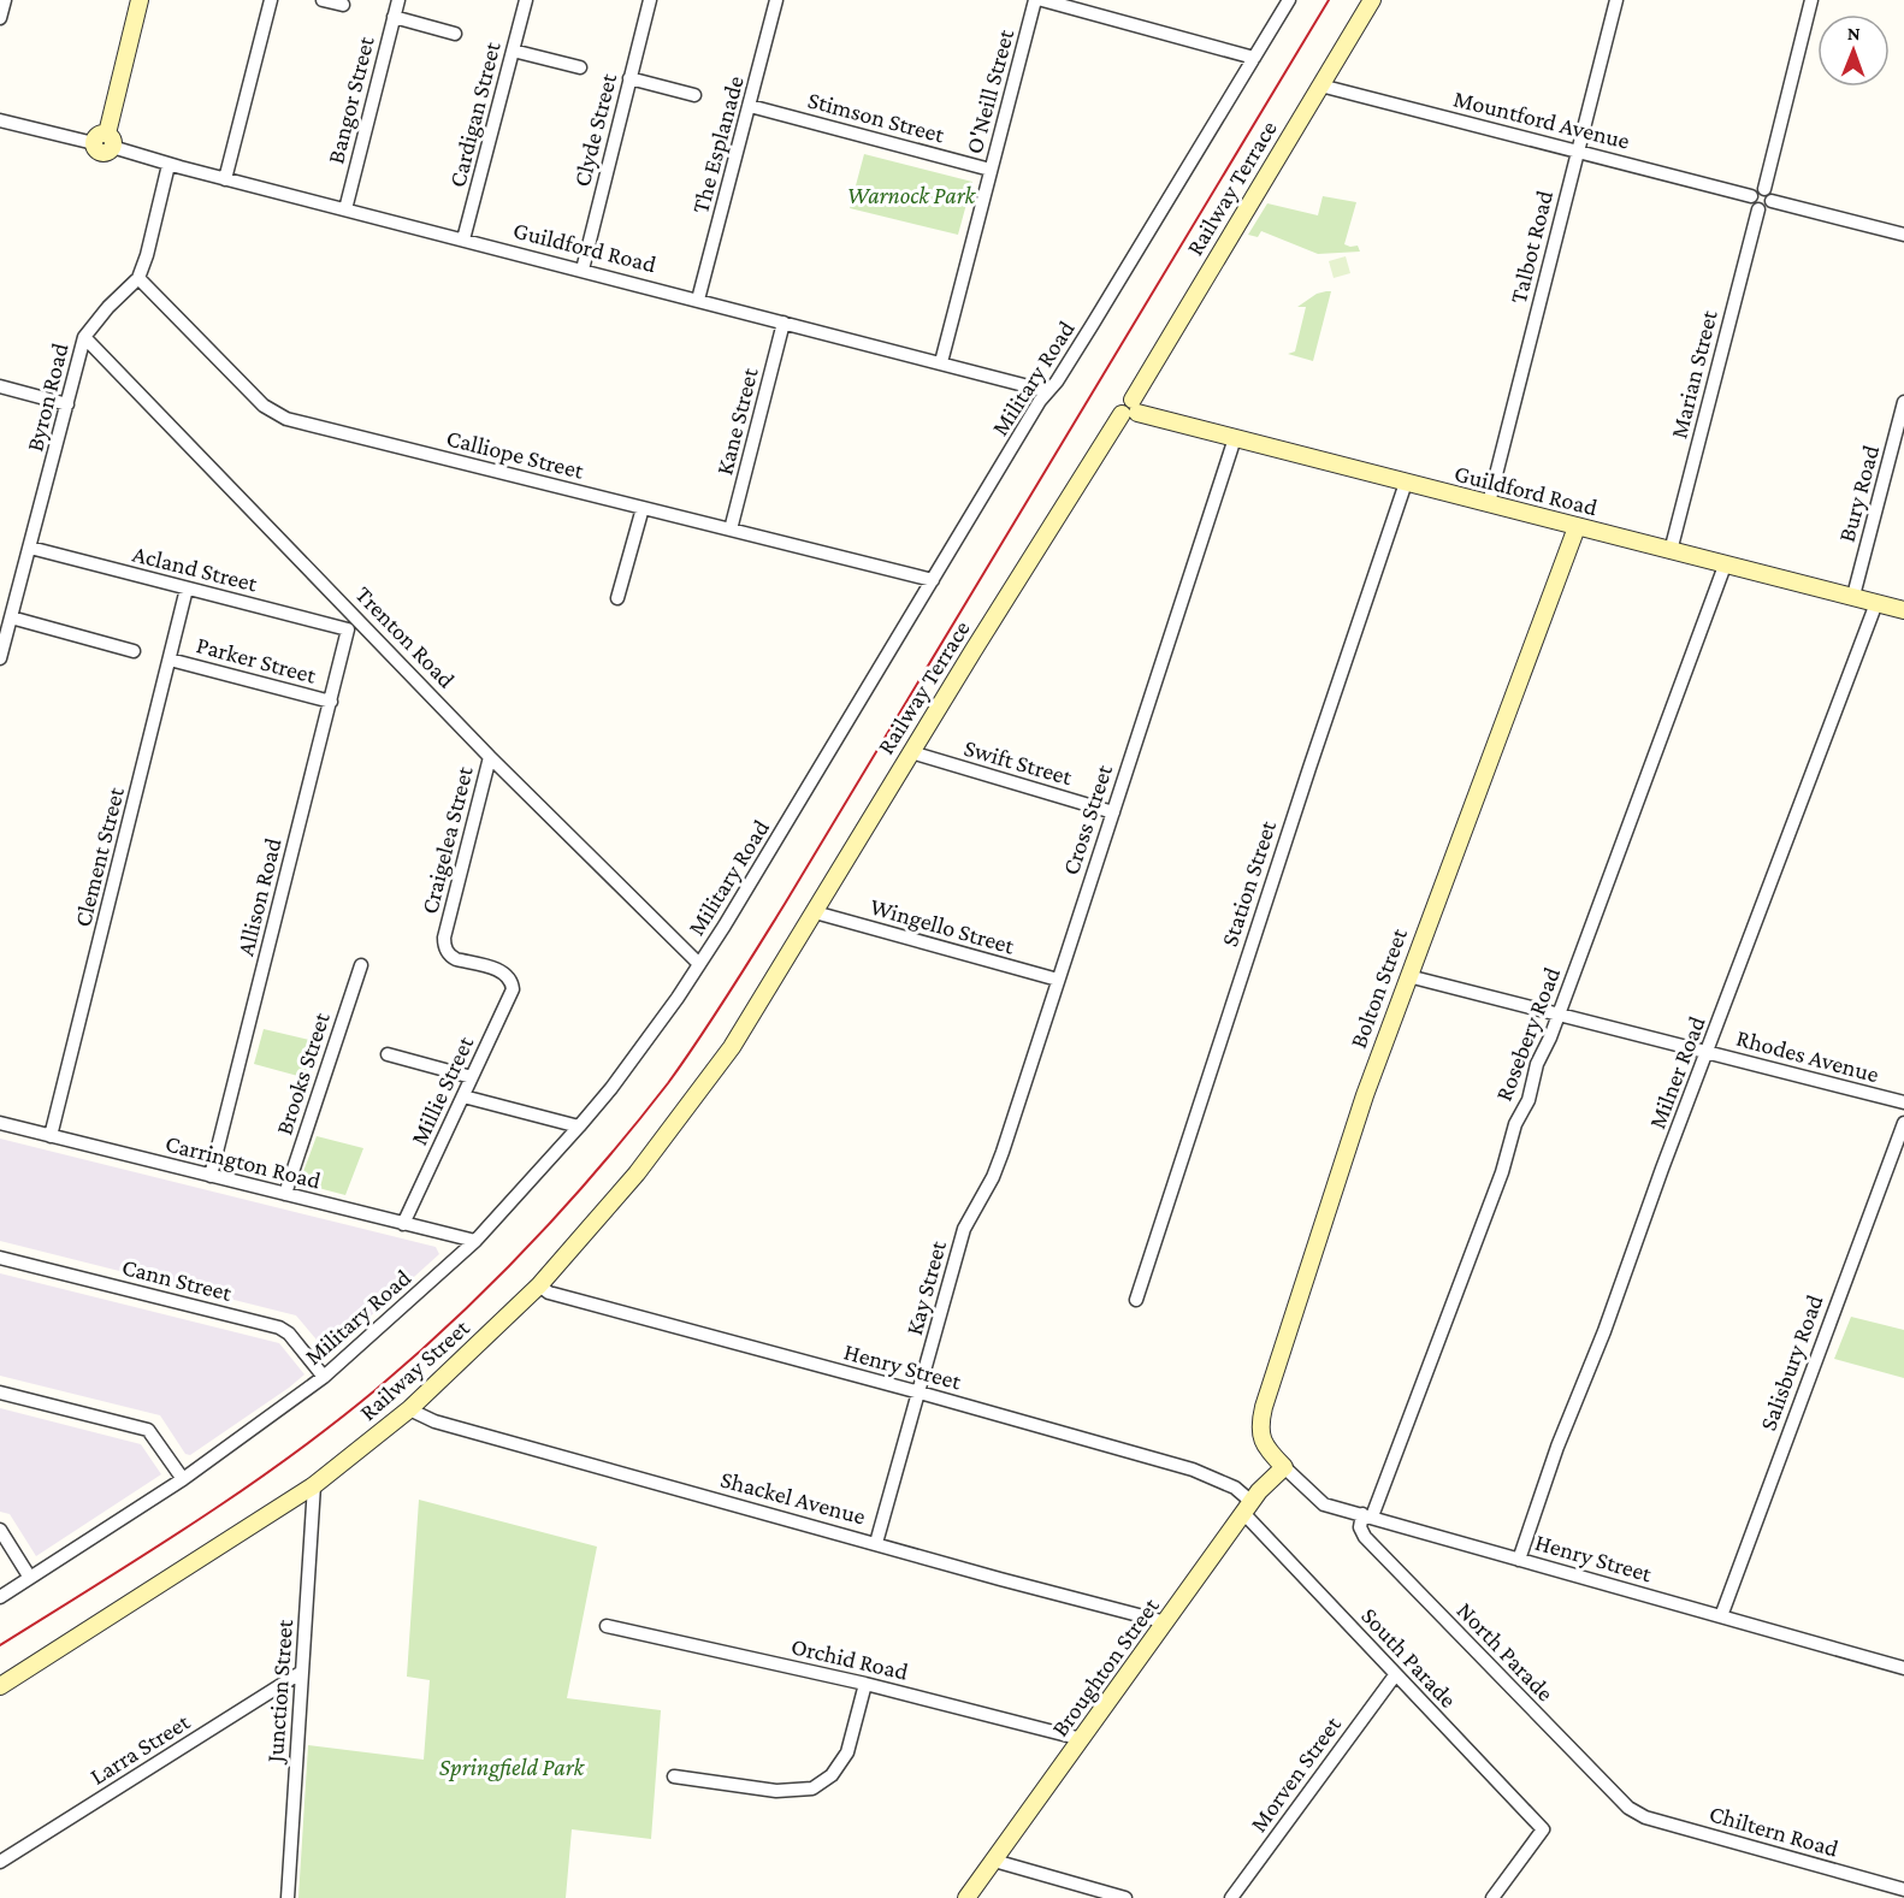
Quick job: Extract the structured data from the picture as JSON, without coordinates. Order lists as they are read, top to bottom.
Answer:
{
  "streets": {
    "street": [
      "O'Neill Street",
      "Bangor Street",
      "Cardigan Street",
      "Stimson Street",
      "Mountford Avenue",
      "Clyde Street",
      "The Esplanade",
      "Railway Terrace",
      "Guildford Road",
      "Talbot Road",
      "Marian Street",
      "Military Road",
      "Byron Road",
      "Kane Street",
      "Calliope Street",
      "Bury Road",
      "Acland Street",
      "Trenton Road",
      "Parker Street",
      "Swift Street",
      "Cross Street",
      "Craigelea Street",
      "Clement Street",
      "Station Street",
      "Allison Road",
      "Wingello Street",
      "Bolton Street",
      "Rosebery Road",
      "Rhodes Avenue",
      "Milner Road",
      "Brooks Street",
      "Millie Street",
      "Carrington Road",
      "Cann Street",
      "Kay Street",
      "Salisbury Road",
      "Henry Street",
      "Railway Street",
      "Shackel Avenue",
      "North Parade",
      "South Parade",
      "Orchid Road",
      "Broughton Street",
      "Junction Street",
      "Larra Street",
      "Morven Street",
      "Chiltern Road"
    ]
  },
  "crossings": [
    ["O'Neill Street", "Stimson Street"],
    ["O'Neill Street", "Guildford Road"],
    ["Bangor Street", "Guildford Road"],
    ["Cardigan Street", "Guildford Road"],
    ["Stimson Street", "The Esplanade"],
    ["Mountford Avenue", "Railway Terrace"],
    ["Mountford Avenue", "Talbot Road"],
    ["Mountford Avenue", "Marian Street"],
    ["Clyde Street", "Guildford Road"],
    ["The Esplanade", "Guildford Road"],
    ["Railway Terrace", "Guildford Road"],
    ["Railway Terrace", "Swift Street"],
    ["Railway Terrace", "Wingello Street"],
    ["Railway Terrace", "Railway Street"],
    ["Guildford Road", "Talbot Road"],
    ["Guildford Road", "Marian Street"],
    ["Guildford Road", "Military Road"],
    ["Guildford Road", "Byron Road"],
    ["Guildford Road", "Kane Street"],
    ["Guildford Road", "Bury Road"],
    ["Guildford Road", "Cross Street"],
    ["Guildford Road", "Station Street"],
    ["Guildford Road", "Bolton Street"],
    ["Guildford Road", "Rosebery Road"],
    ["Guildford Road", "Milner Road"],
    ["Military Road", "Calliope Street"],
    ["Military Road", "Trenton Road"],
    ["Military Road", "Carrington Road"],
    ["Military Road", "Cann Street"],
    ["Byron Road", "Calliope Street"],
    ["Byron Road", "Acland Street"],
    ["Byron Road", "Trenton Road"],
    ["Kane Street", "Calliope Street"],
    ["Acland Street", "Clement Street"],
    ["Acland Street", "Allison Road"],
    ["Trenton Road", "Craigelea Street"],
    ["Parker Street", "Clement Street"],
    ["Parker Street", "Allison Road"],
    ["Swift Street", "Cross Street"],
    ["Cross Street", "Wingello Street"],
    ["Cross Street", "Kay Street"],
    ["Craigelea Street", "Millie Street"],
    ["Clement Street", "Carrington Road"],
    ["Allison Road", "Carrington Road"],
    ["Bolton Street", "Rhodes Avenue"],
    ["Bolton Street", "Henry Street"],
    ["Bolton Street", "Broughton Street"],
    ["Rosebery Road", "Rhodes Avenue"],
    ["Rosebery Road", "Henry Street"],
    ["Rosebery Road", "North Parade"],
    ["Rhodes Avenue", "Milner Road"],
    ["Milner Road", "Henry Street"],
    ["Brooks Street", "Carrington Road"],
    ["Millie Street", "Carrington Road"],
    ["Kay Street", "Henry Street"],
    ["Kay Street", "Shackel Avenue"],
    ["Salisbury Road", "Henry Street"],
    ["Henry Street", "Railway Street"],
    ["Henry Street", "North Parade"],
    ["Henry Street", "South Parade"],
    ["Henry Street", "Broughton Street"],
    ["Railway Street", "Shackel Avenue"],
    ["Railway Street", "Junction Street"],
    ["Shackel Avenue", "Broughton Street"],
    ["North Parade", "Chiltern Road"],
    ["South Parade", "Broughton Street"],
    ["South Parade", "Morven Street"],
    ["Orchid Road", "Broughton Street"],
    ["Junction Street", "Larra Street"]
  ],
  "parks": ["Warnock Park", "Springfield Park"],
  "north": "top"
}
